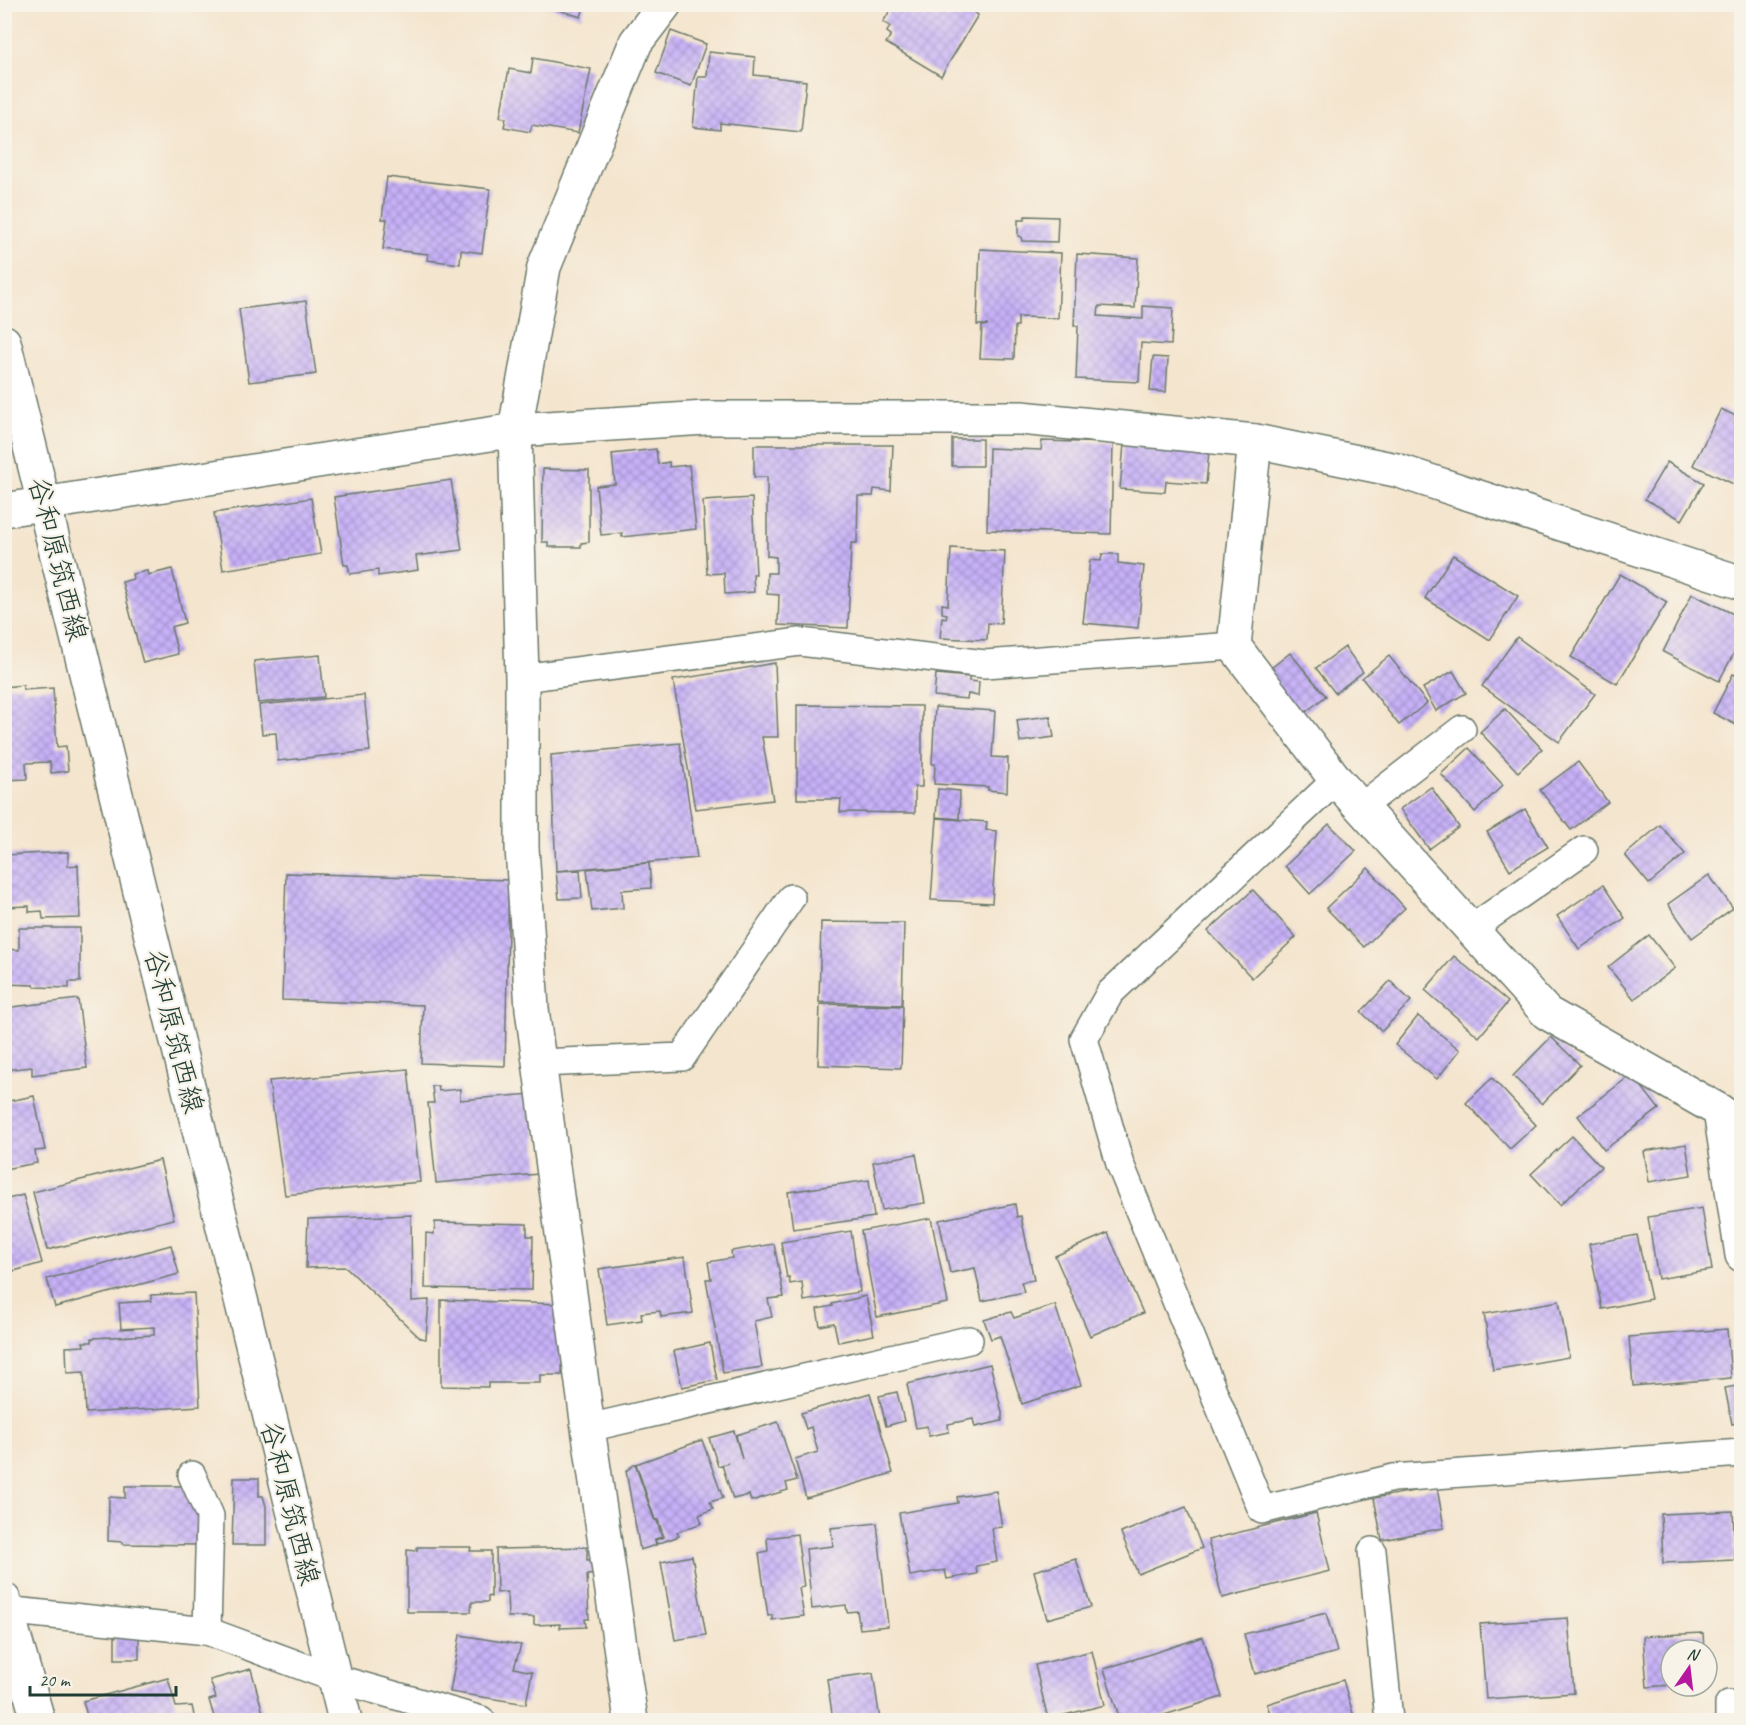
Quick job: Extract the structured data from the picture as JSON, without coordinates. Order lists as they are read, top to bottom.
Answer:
{
  "streets": {
    "street": ["谷和原筑西線"]
  },
  "scale_bar": "20 m",
  "north": "top"
}
